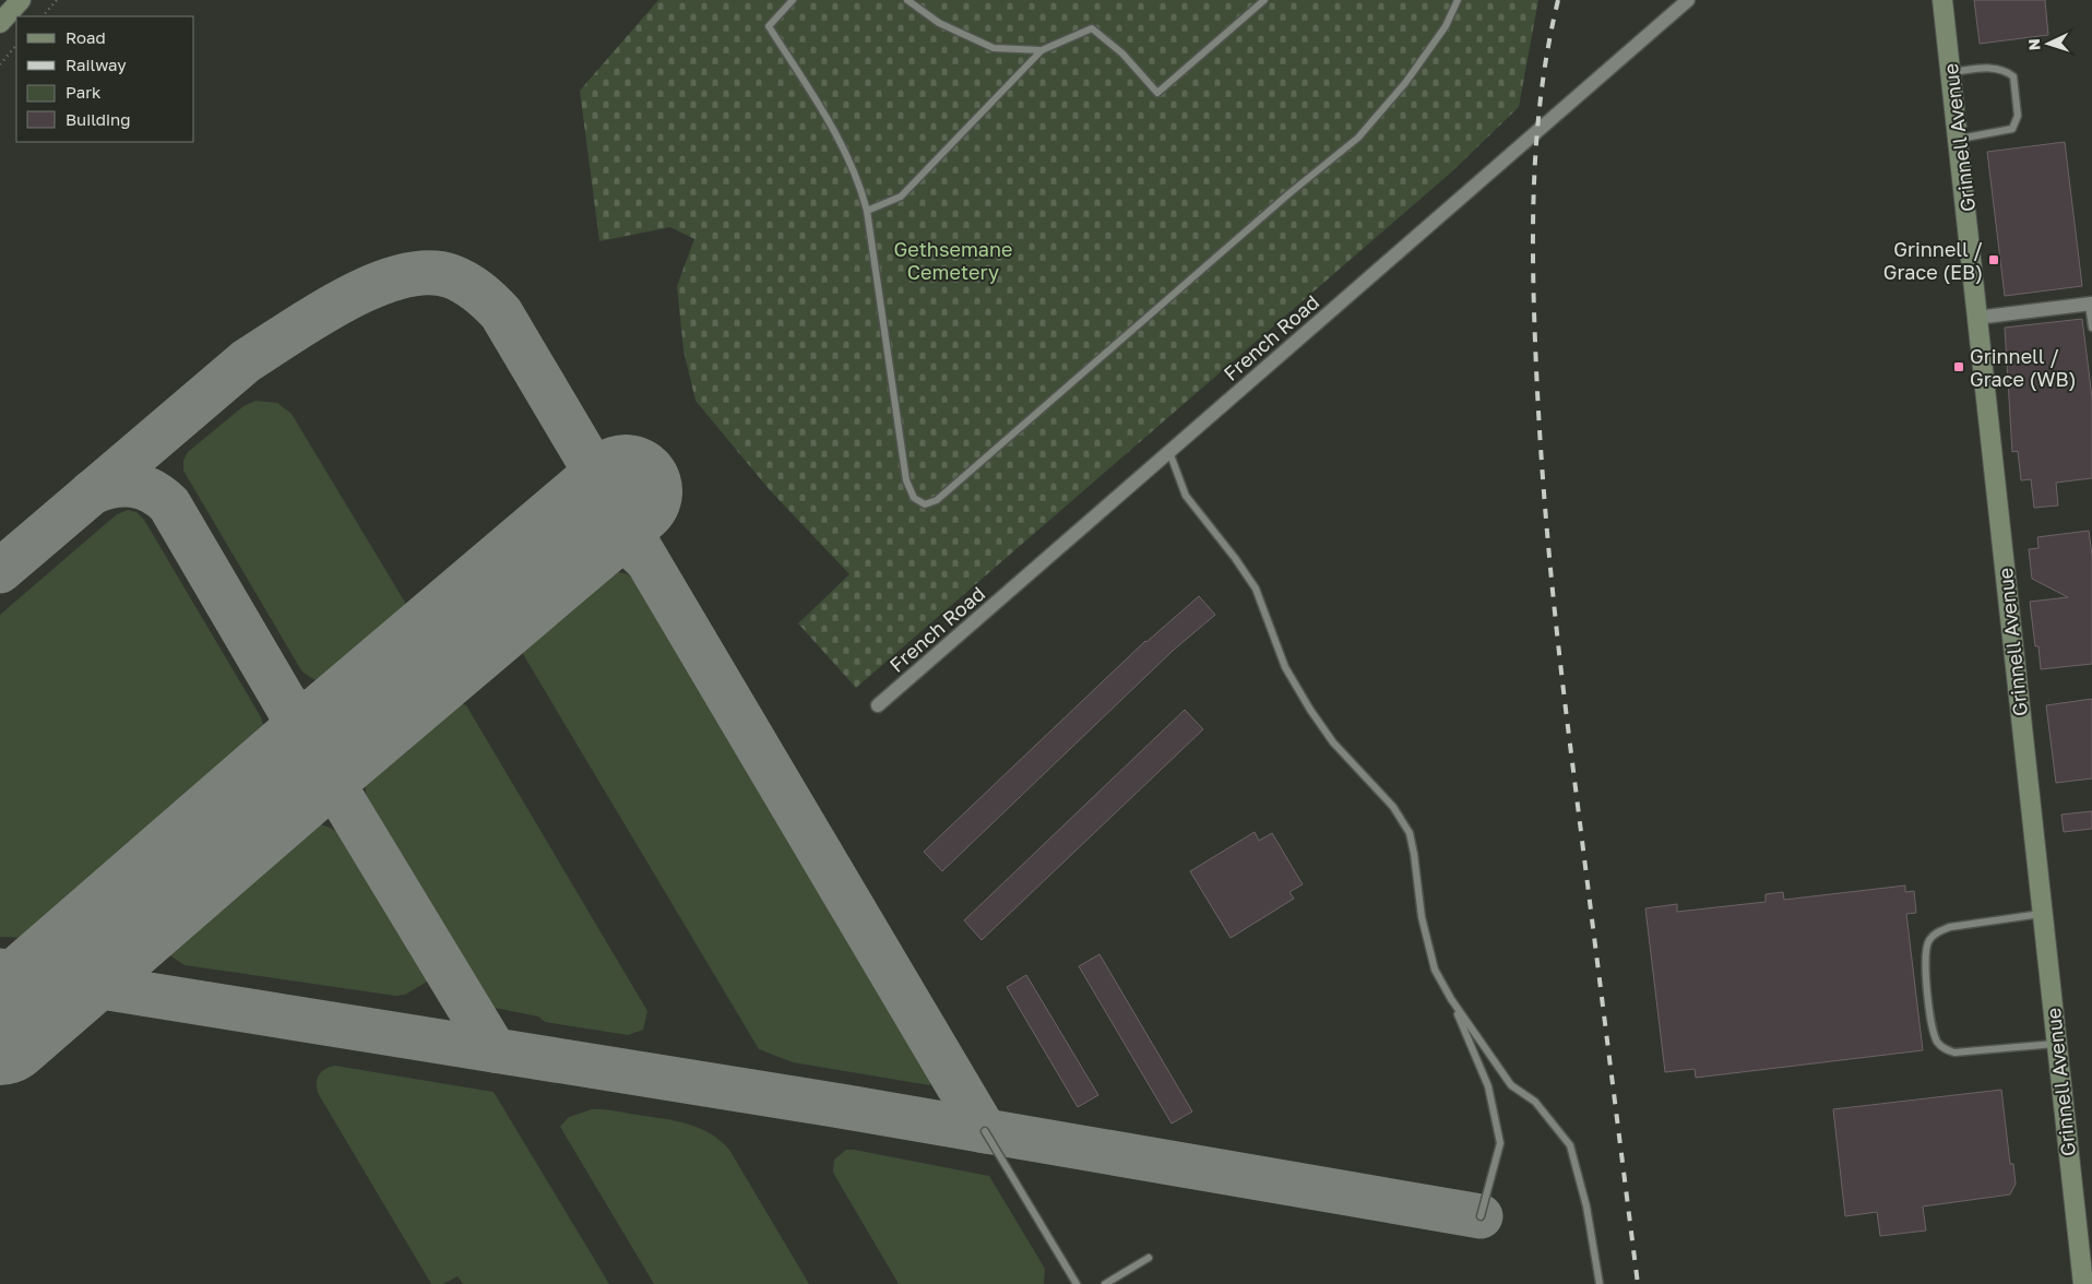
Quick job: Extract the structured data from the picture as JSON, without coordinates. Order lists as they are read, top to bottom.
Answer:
{
  "streets": {
    "street": ["Grinnell Avenue", "French Road"]
  },
  "parks": ["Gethsemane Cemetery"],
  "places": {
    "transit": ["Grinnell / Grace (EB)", "Grinnell / Grace (WB)"]
  },
  "legend": [
    "Road",
    "Railway",
    "Park",
    "Building"
  ],
  "north": "left"
}
